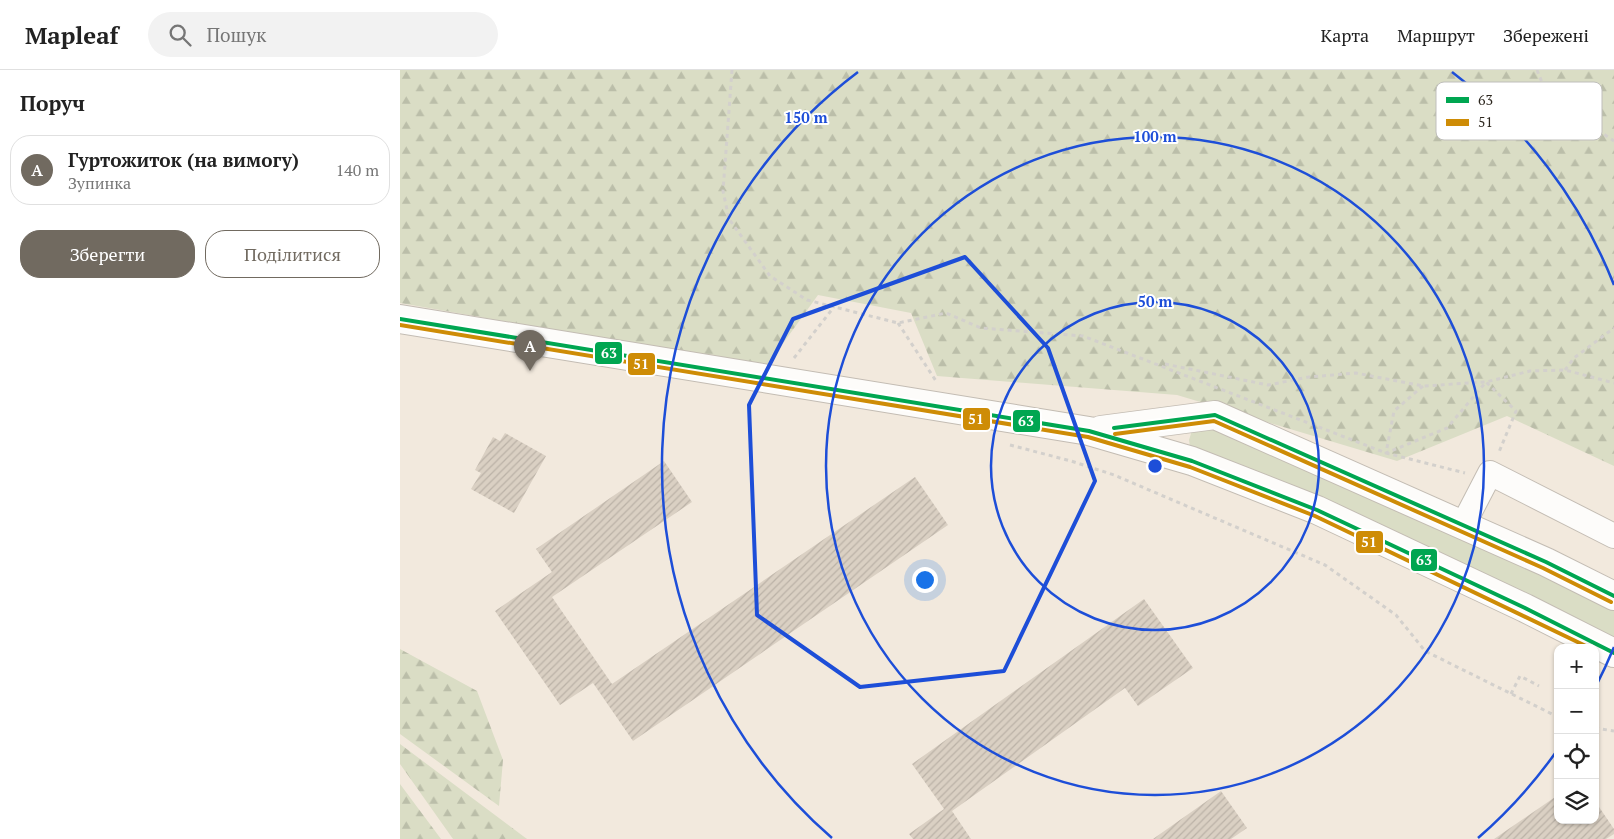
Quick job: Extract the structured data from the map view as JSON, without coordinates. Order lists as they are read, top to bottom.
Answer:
{
  "lines": ["transit line 63", "transit line 51"],
  "legend": ["63", "51"],
  "page": {
    "header": "Mapleaf",
    "search": "Пошук",
    "nav": ["Карта", "Маршрут", "Збережені"],
    "heading": "Поруч",
    "list": [
      {
        "mark": "A",
        "name": "Гуртожиток (на вимогу)",
        "note": "Зупинка",
        "value": "140 m"
      }
    ],
    "buttons": ["Зберегти", "Поділитися"],
    "pins": "A",
    "map_buttons": ["+", "−"]
  },
  "rings": ["150 m", "100 m", "50 m"]
}
